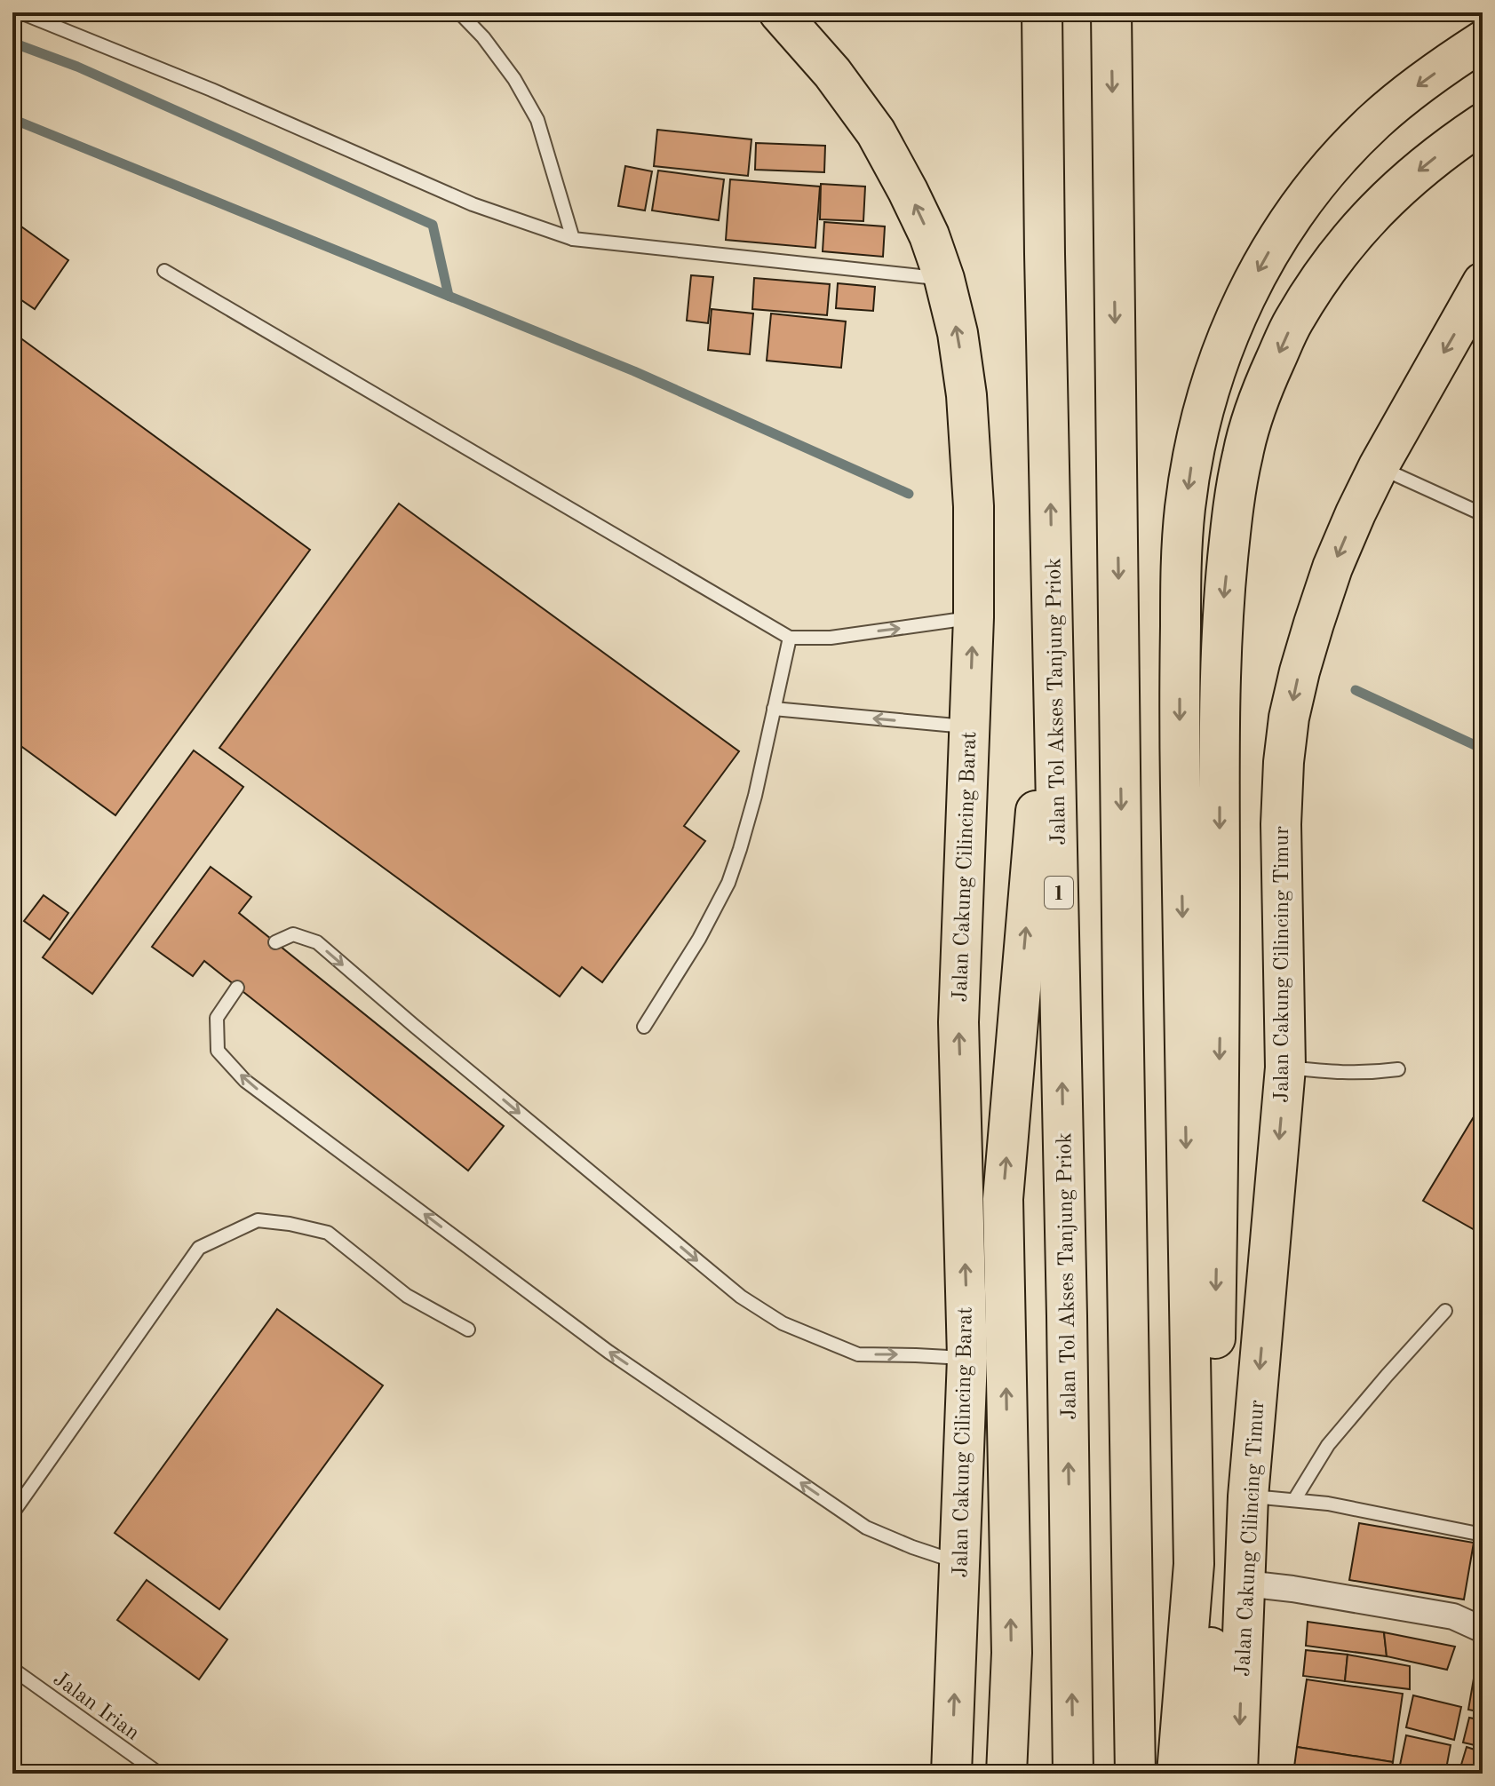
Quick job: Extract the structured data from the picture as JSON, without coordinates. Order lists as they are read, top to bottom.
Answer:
{
  "streets": {
    "highway": [
      "Jalan Tol Akses Tanjung Priok",
      "Jalan Cakung Cilincing Barat",
      "1",
      "Jalan Cakung Cilincing Timur"
    ],
    "lane": ["Jalan Irian"]
  }
}
